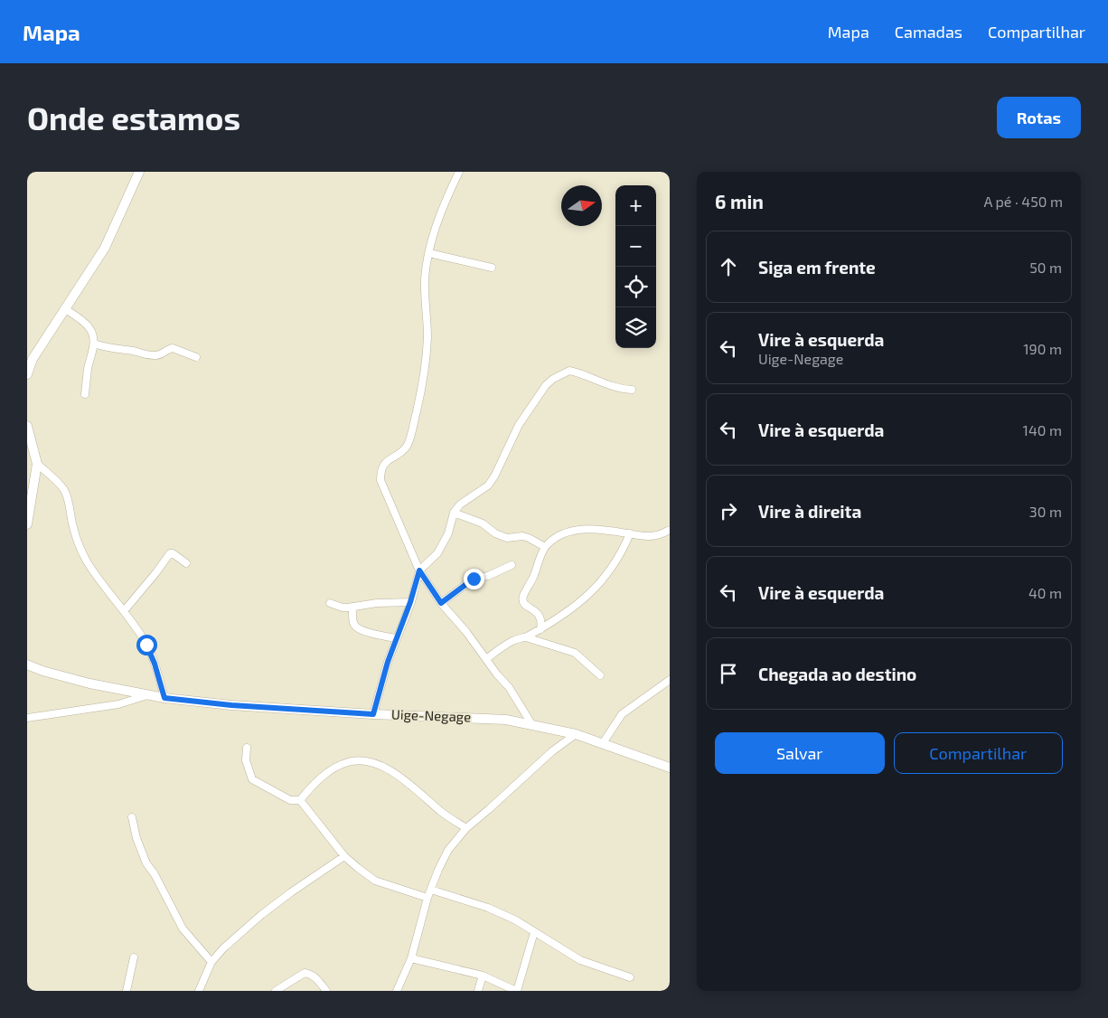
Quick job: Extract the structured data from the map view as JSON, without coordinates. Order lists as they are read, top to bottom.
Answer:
{
  "streets": {
    "main road": ["Uige-Negage"]
  },
  "north": "right",
  "page": {
    "header": "Mapa",
    "nav": ["Mapa", "Camadas", "Compartilhar"],
    "buttons": [
      "Rotas",
      ["Salvar", "Compartilhar"]
    ],
    "title": "Onde estamos",
    "heading": ["6 min", "A pé · 450 m"],
    "map_buttons": ["+", "−"],
    "list": [
      ["Siga em frente", "50 m"],
      ["Vire à esquerda", "Uige-Negage", "190 m"],
      ["Vire à esquerda", "140 m"],
      ["Vire à direita", "30 m"],
      ["Vire à esquerda", "40 m"],
      "Chegada ao destino"
    ]
  }
}
